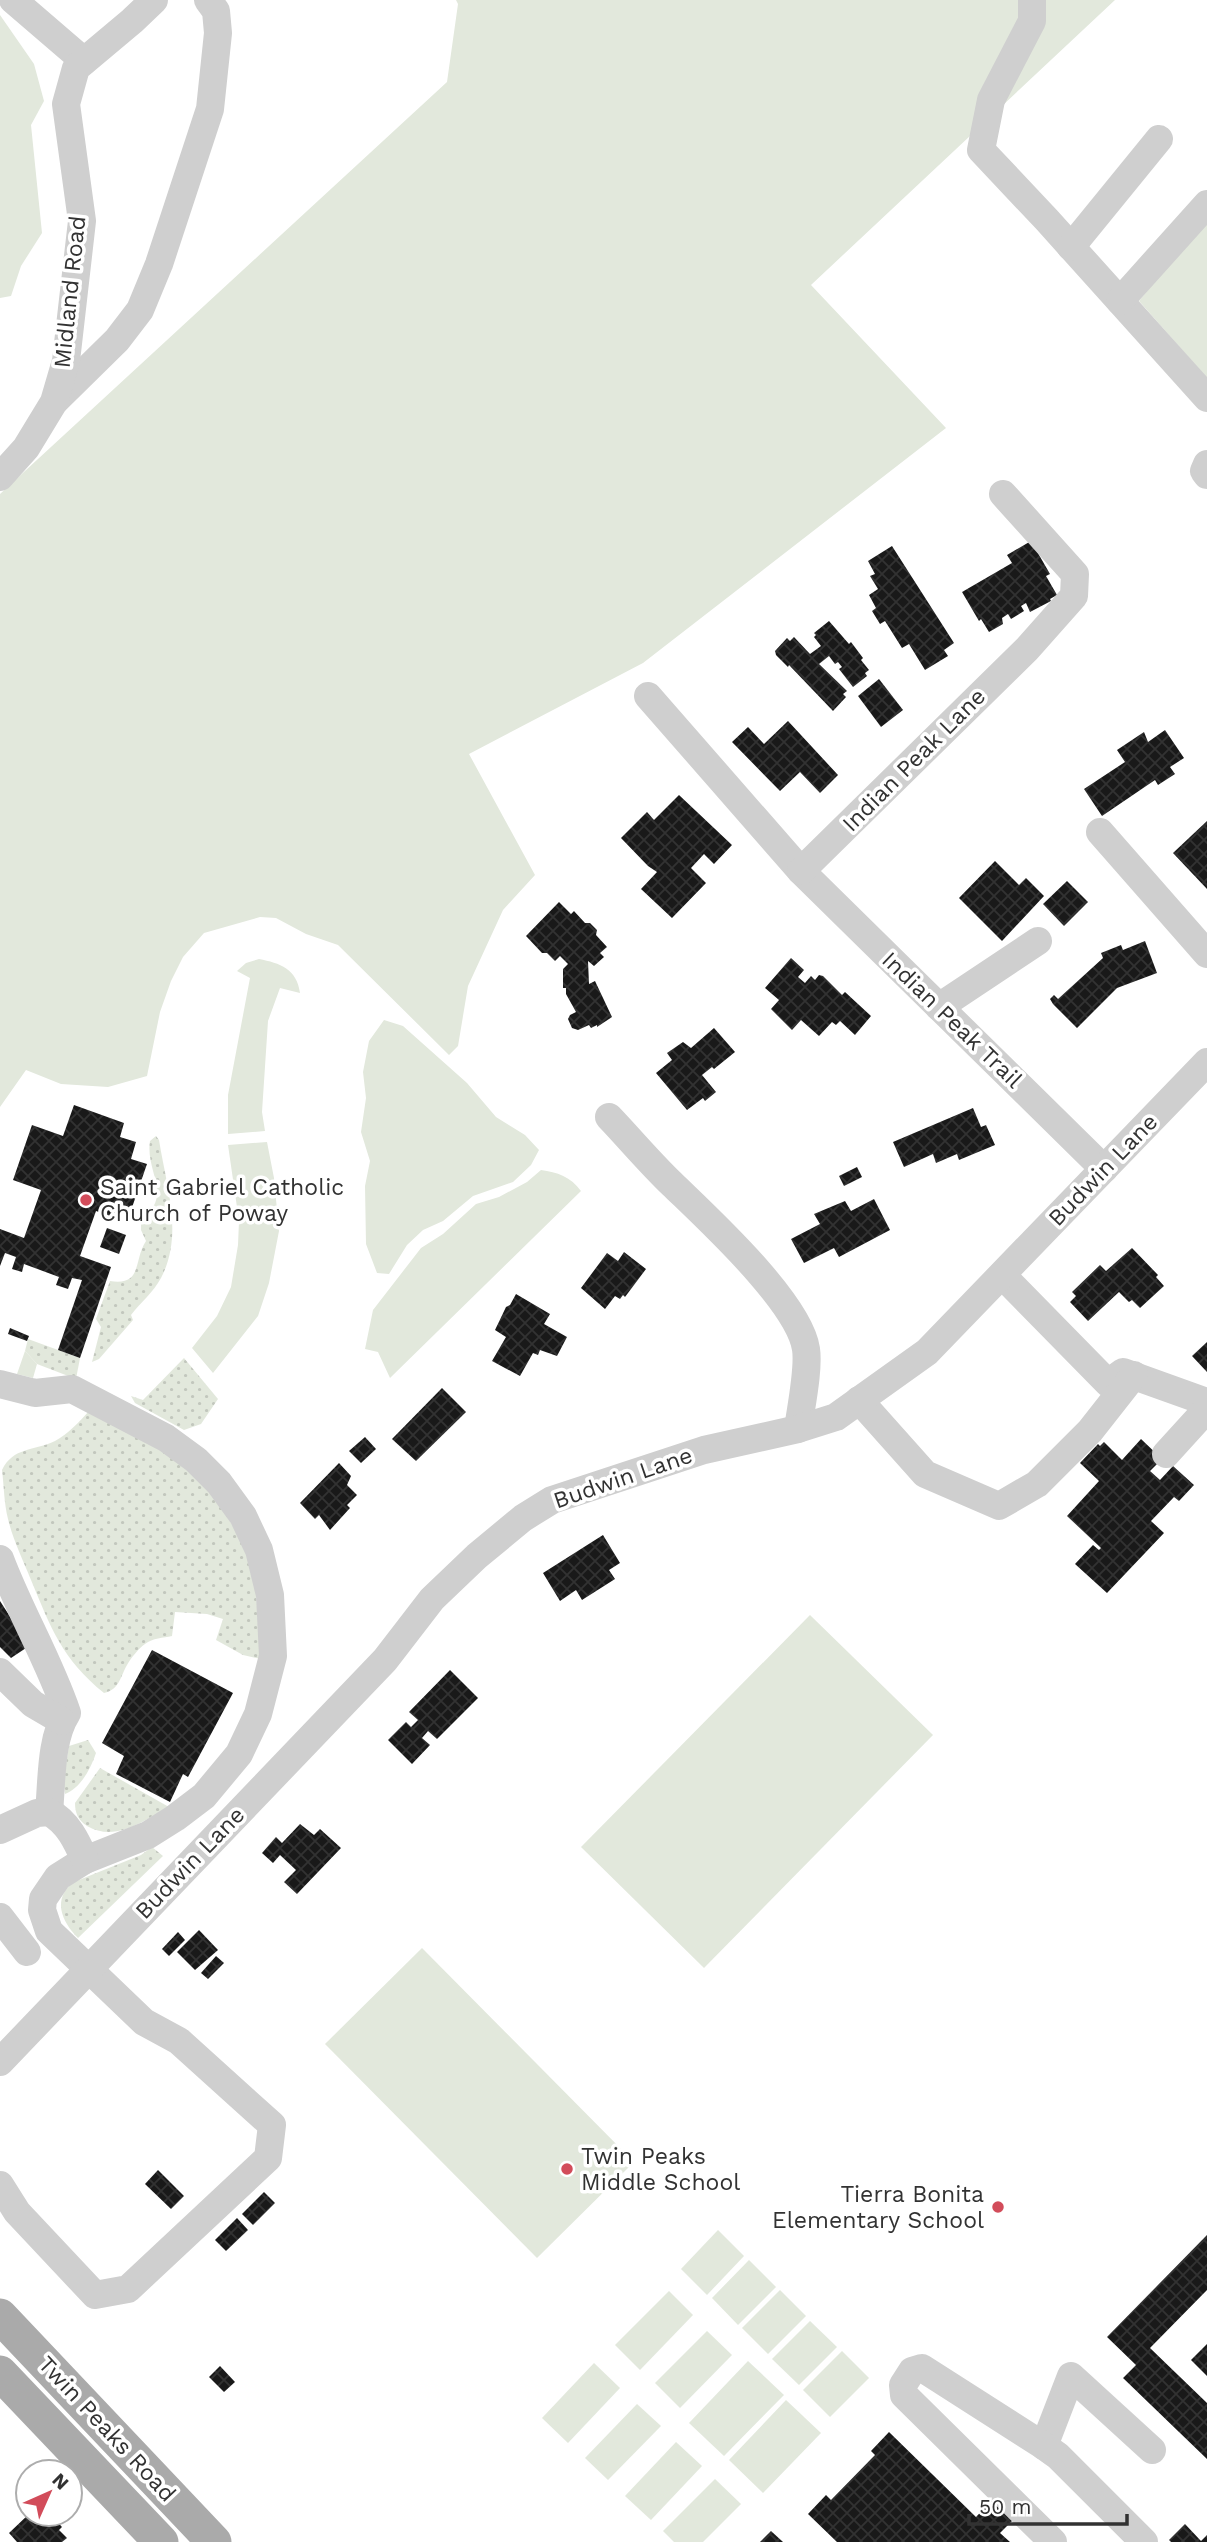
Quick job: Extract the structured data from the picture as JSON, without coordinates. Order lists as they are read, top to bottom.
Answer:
{
  "streets": {
    "main road": ["Twin Peaks Road"],
    "street": [
      "Midland Road",
      "Indian Peak Lane",
      "Indian Peak Trail",
      "Budwin Lane"
    ]
  },
  "crossings": [
    ["Indian Peak Lane", "Indian Peak Trail"],
    ["Indian Peak Trail", "Budwin Lane"]
  ],
  "places": ["Saint Gabriel Catholic Church of Poway", "Twin Peaks Middle School", "Tierra Bonita Elementary School"],
  "scale_bar": "50 m",
  "north": "top right"
}
